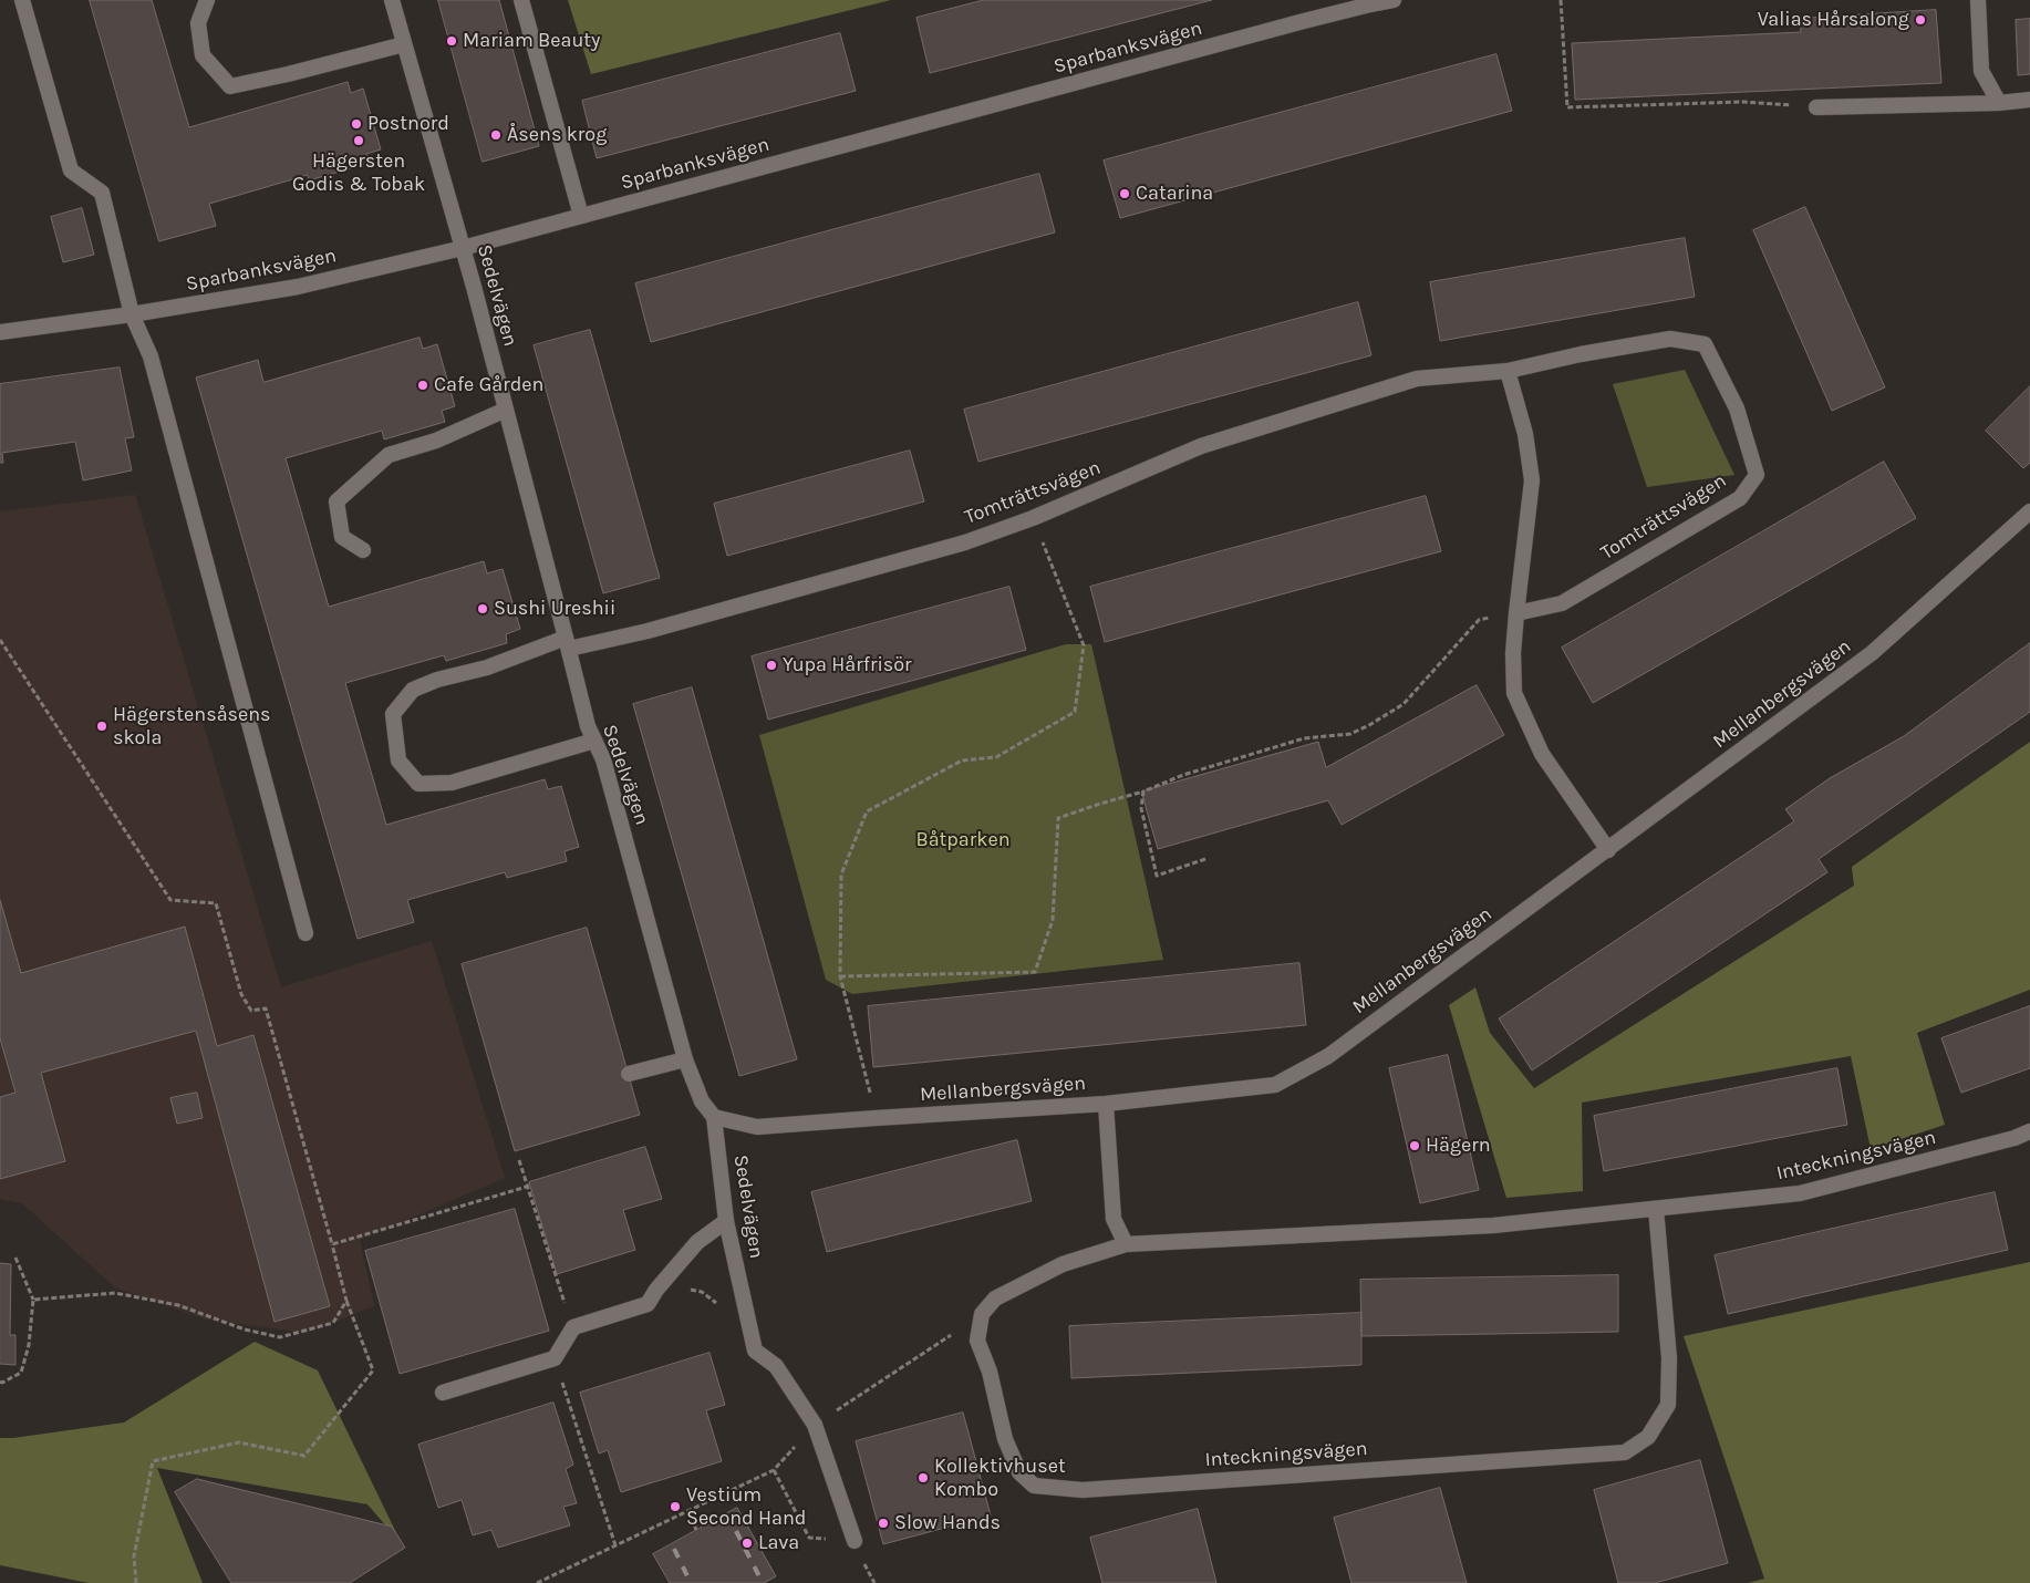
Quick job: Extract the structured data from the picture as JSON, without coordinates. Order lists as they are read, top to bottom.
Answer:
{
  "streets": {
    "street": [
      "Sparbanksvägen",
      "Sedelvägen",
      "Tomträttsvägen",
      "Mellanbergsvägen",
      "Inteckningsvägen"
    ]
  },
  "crossings": [
    ["Sparbanksvägen", "Sedelvägen"],
    ["Sedelvägen", "Tomträttsvägen"],
    ["Sedelvägen", "Mellanbergsvägen"]
  ],
  "parks": ["Båtparken"],
  "places": [
    "Valias Hårsalong",
    "Mariam Beauty",
    "Postnord",
    "Åsens krog",
    "Hägersten Godis & Tobak",
    "Catarina",
    "Cafe Gården",
    "Sushi Ureshii",
    "Yupa Hårfrisör",
    "Hägerstensåsens skola",
    "Hägern",
    "Kollektivhuset Kombo",
    "Vestium Second Hand",
    "Slow Hands",
    "Lava"
  ]
}
